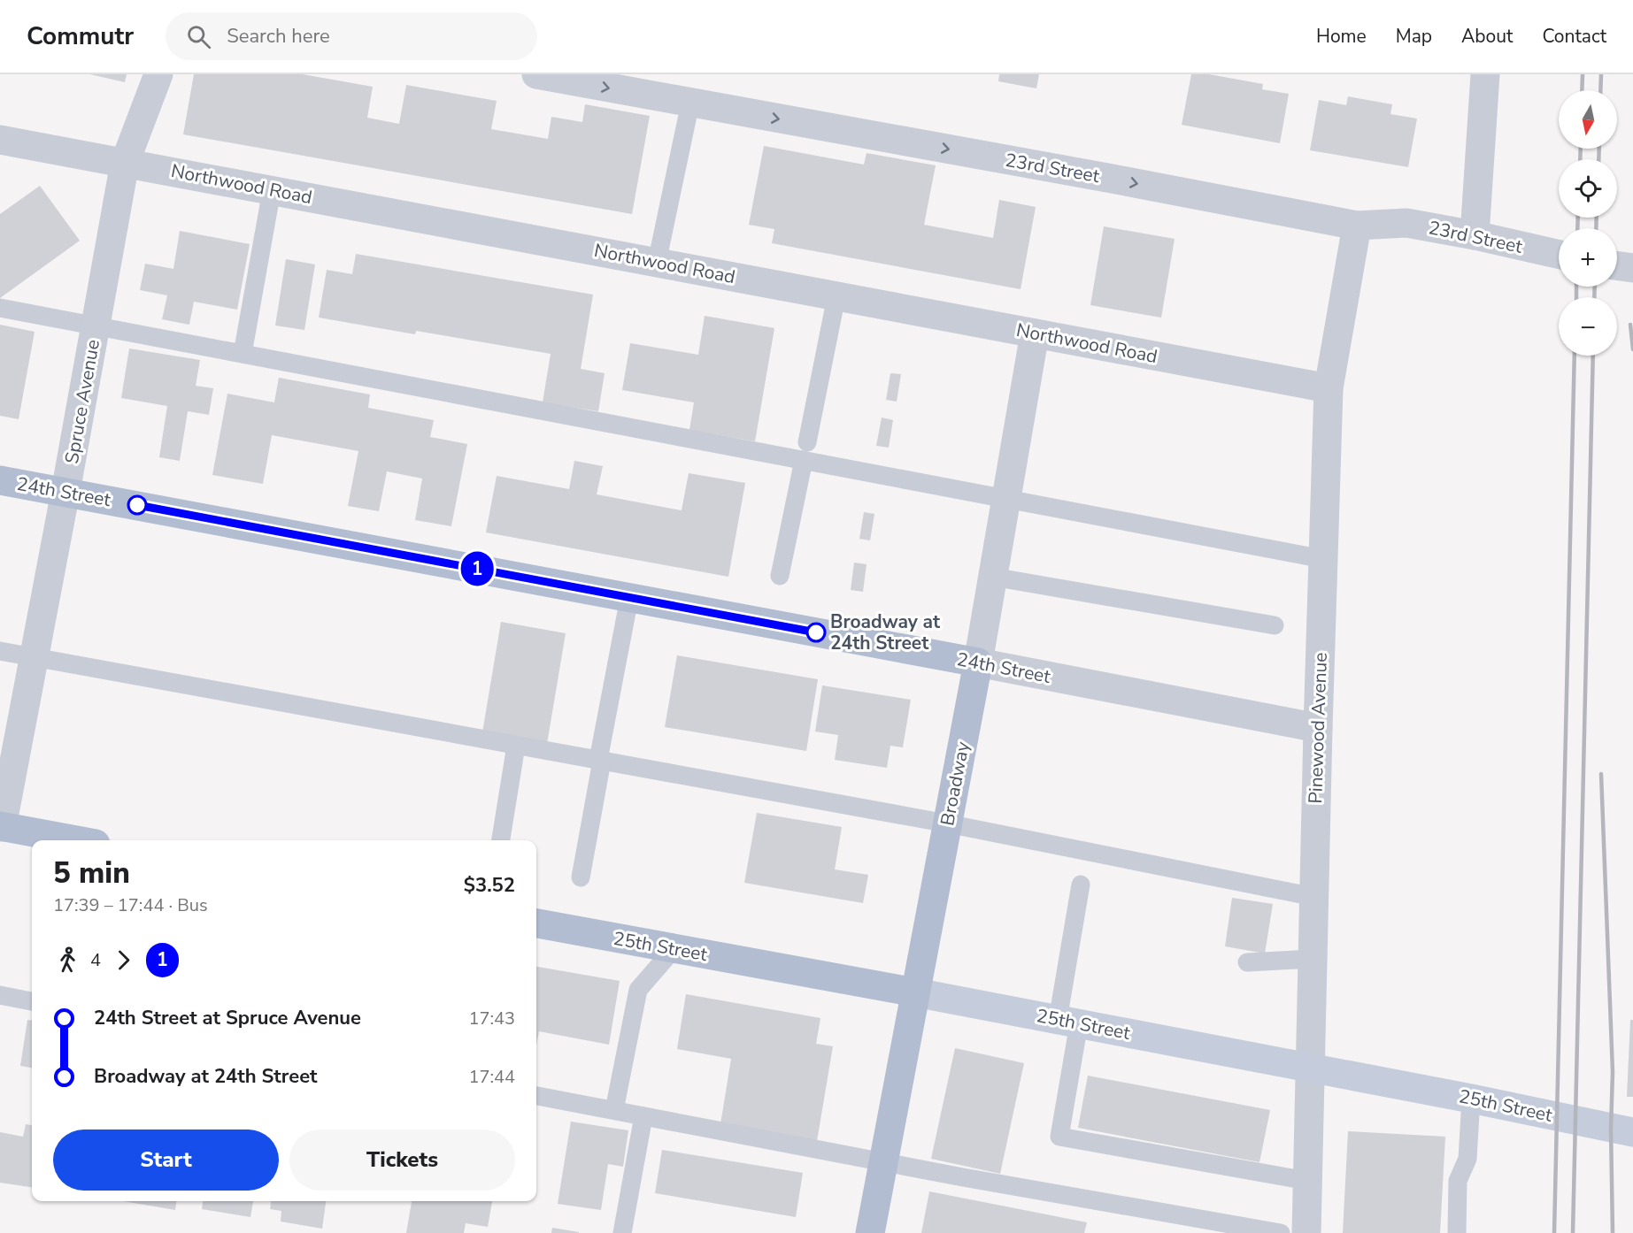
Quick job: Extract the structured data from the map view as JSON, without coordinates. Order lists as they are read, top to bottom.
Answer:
{
  "streets": {
    "main road": ["24th Street", "Broadway", "25th Street"],
    "street": [
      "23rd Street",
      "Northwood Road",
      "Spruce Avenue",
      "Pinewood Avenue"
    ]
  },
  "crossings": [
    ["23rd Street", "Pinewood Avenue"],
    ["Northwood Road", "Spruce Avenue"],
    ["Northwood Road", "Pinewood Avenue"],
    ["Northwood Road", "Broadway"],
    ["Spruce Avenue", "24th Street"],
    ["24th Street", "Pinewood Avenue"],
    ["24th Street", "Broadway"],
    ["Pinewood Avenue", "25th Street"],
    ["Broadway", "25th Street"]
  ],
  "one_way": ["23rd Street"],
  "places": ["Broadway at 24th Street"],
  "lines": ["bus line 1"],
  "north": "bottom",
  "page": {
    "header": "Commutr",
    "search": "Search here",
    "nav": [
      "Home",
      "Map",
      "About",
      "Contact"
    ],
    "on_map": "1",
    "map_buttons": ["+", "−"],
    "heading": ["5 min", "17:39 – 17:44 · Bus", "$3.52"],
    "legs": ["4", "1"],
    "list": [
      {
        "name": "24th Street at Spruce Avenue",
        "value": "17:43"
      },
      {
        "name": "Broadway at 24th Street",
        "value": "17:44"
      }
    ],
    "buttons": ["Start", "Tickets"]
  }
}
